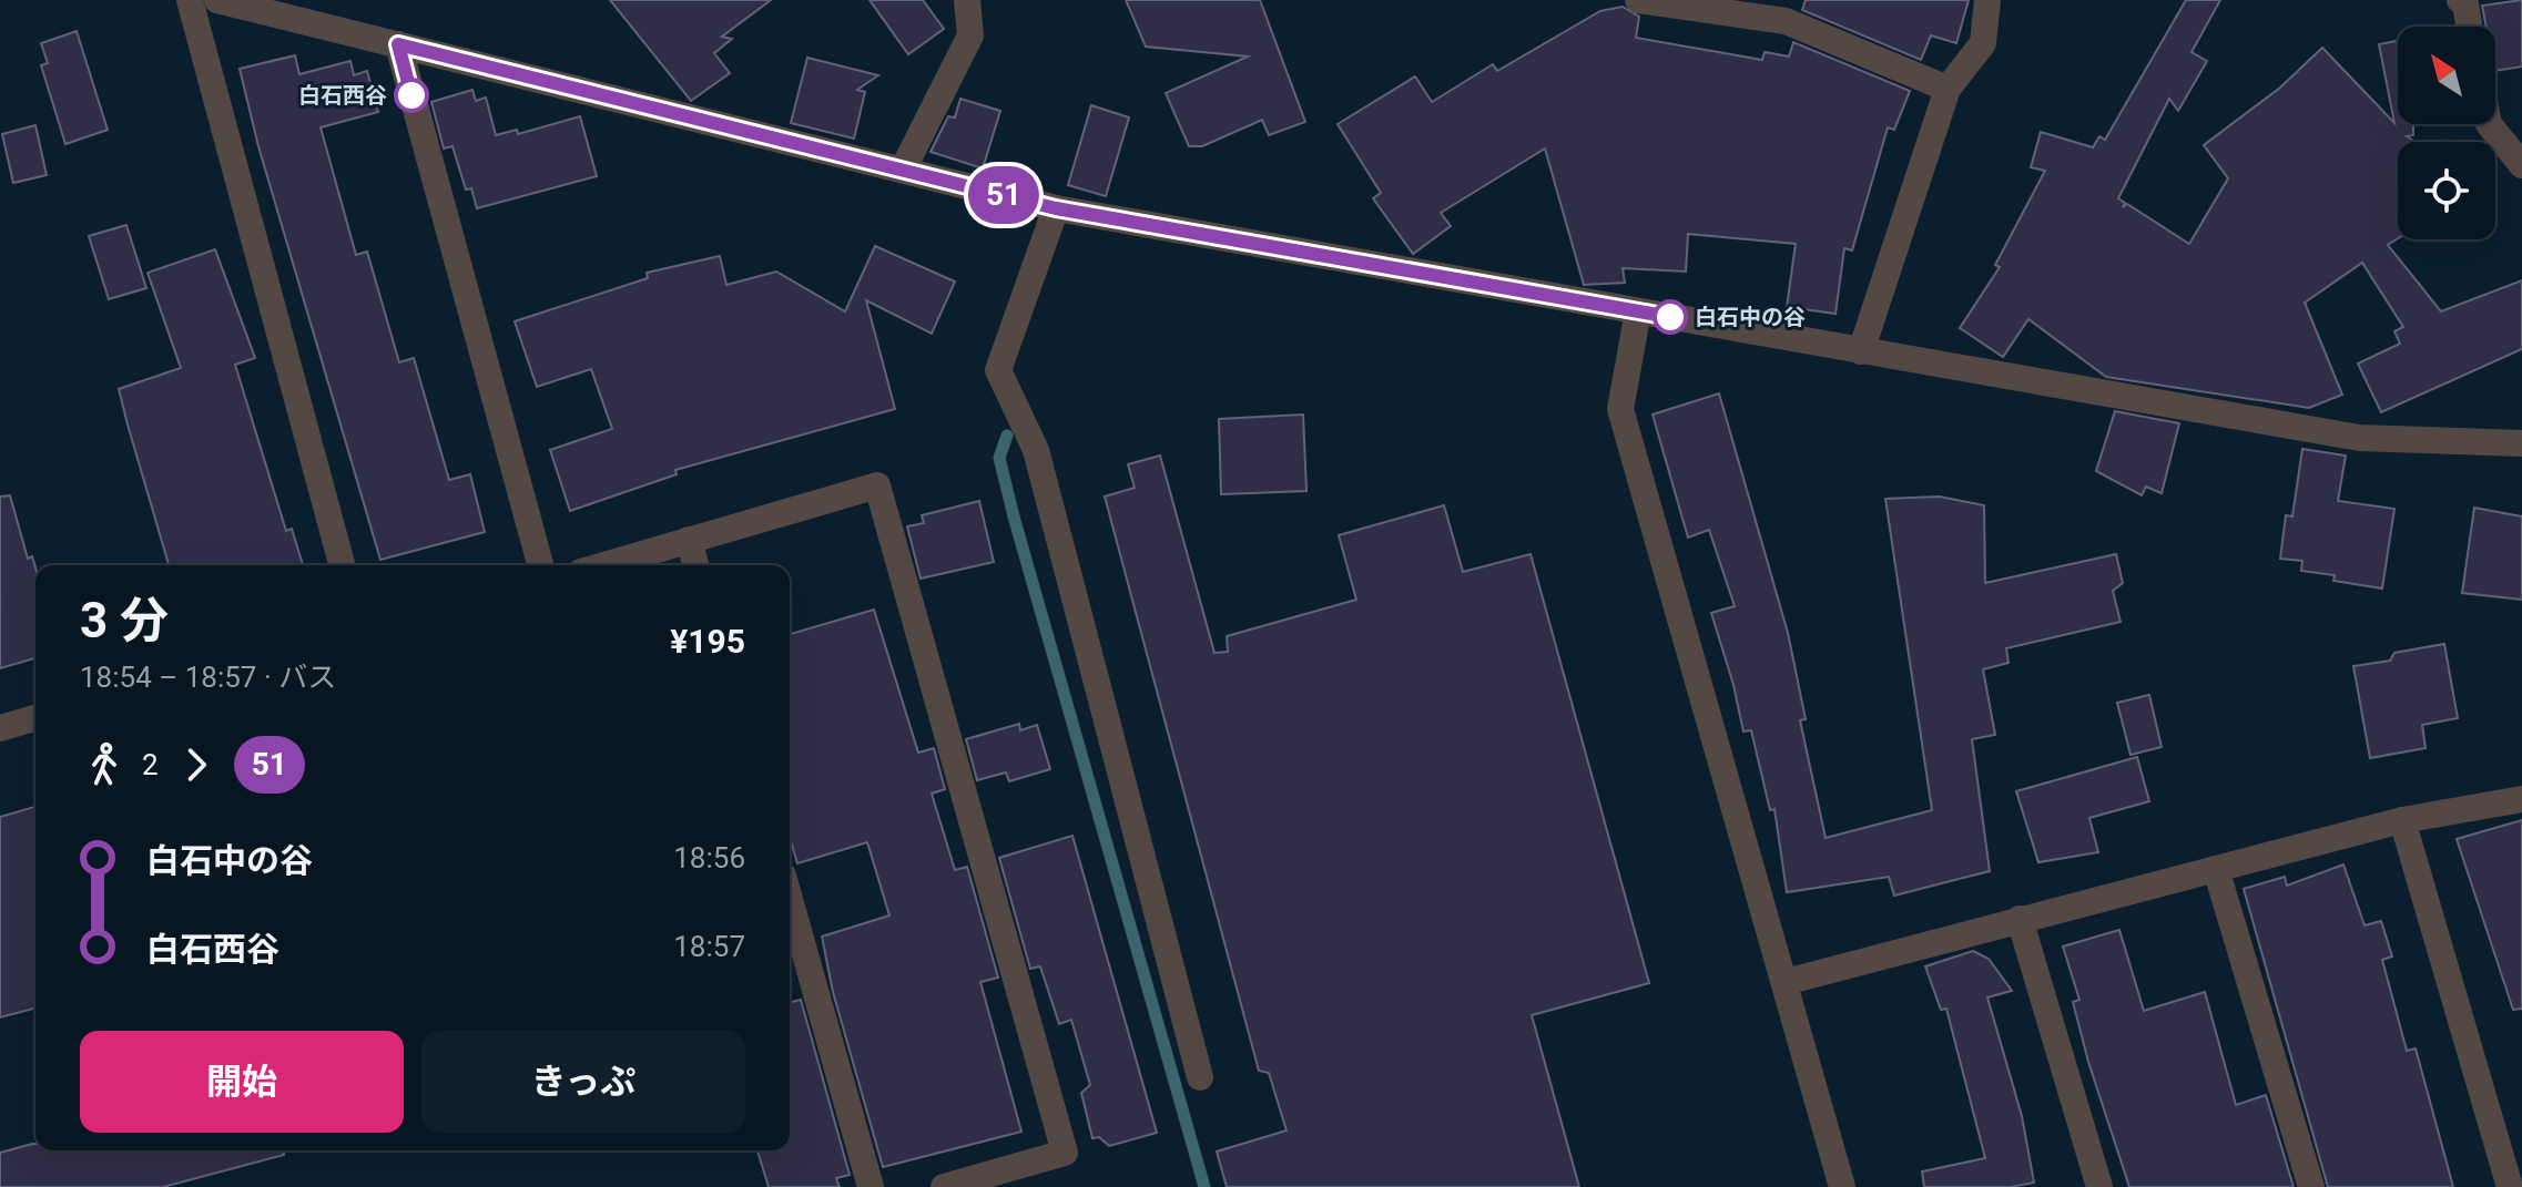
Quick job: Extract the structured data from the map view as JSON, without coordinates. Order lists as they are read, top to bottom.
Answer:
{
  "places": ["白石西谷", "白石中の谷"],
  "lines": ["bus line 51"],
  "north": "top left",
  "page": {
    "on_map": "51",
    "heading": ["3 分", "18:54 – 18:57 · バス", "¥195"],
    "legs": ["2", "51"],
    "list": [
      {
        "name": "白石中の谷",
        "value": "18:56"
      },
      {
        "name": "白石西谷",
        "value": "18:57"
      }
    ],
    "buttons": ["開始", "きっぷ"]
  }
}
